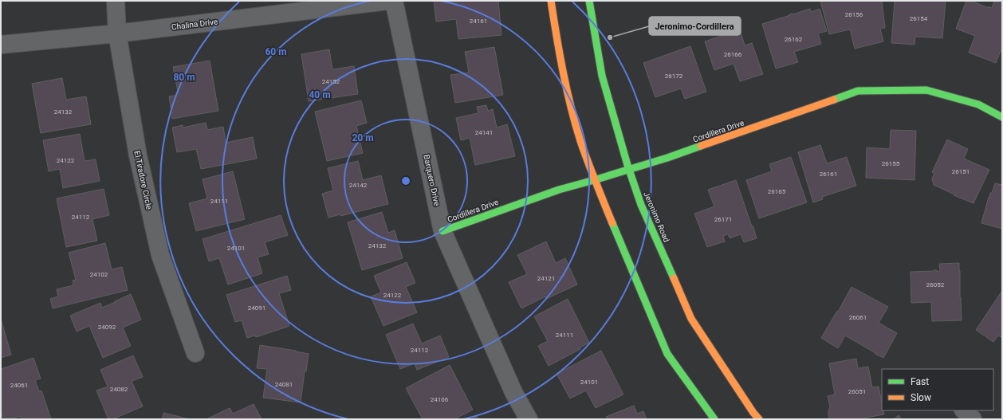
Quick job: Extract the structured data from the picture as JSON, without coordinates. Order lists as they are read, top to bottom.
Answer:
{
  "streets": {
    "main road": ["Cordillera Drive", "Jeronimo Road"],
    "street": ["Chalina Drive", "El Tiradore Circle", "Barquero Drive"]
  },
  "crossings": [
    ["Chalina Drive", "El Tiradore Circle"],
    ["Cordillera Drive", "Barquero Drive"],
    ["Cordillera Drive", "Jeronimo Road"]
  ],
  "places": ["Jeronimo-Cordillera"],
  "house_numbers": [
    "26156",
    "26154",
    "24161",
    "26162",
    "26166",
    "26172",
    "24152",
    "24132",
    "24141",
    "24122",
    "26155",
    "26151",
    "26161",
    "24142",
    "26165",
    "24111",
    "24112",
    "26171",
    "24132",
    "24101",
    "24102",
    "24121",
    "26052",
    "24122",
    "24091",
    "26061",
    "24092",
    "24111",
    "24112",
    "24101",
    "24081",
    "24061",
    "24082",
    "26051",
    "24106"
  ],
  "legend": ["Fast", "Slow"],
  "rings": [
    "60 m",
    "80 m",
    "40 m",
    "20 m"
  ]
}
